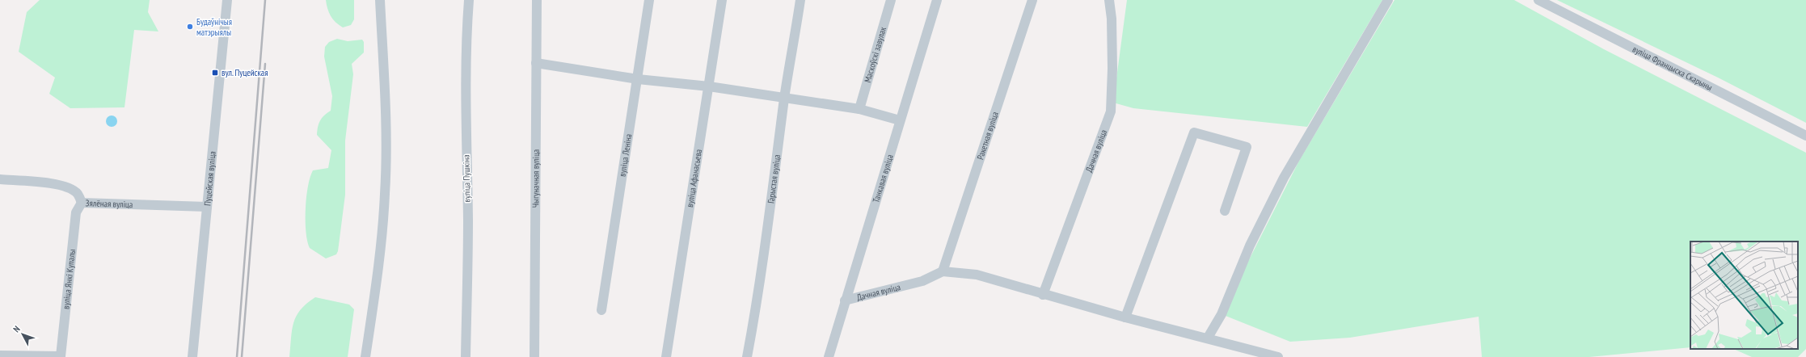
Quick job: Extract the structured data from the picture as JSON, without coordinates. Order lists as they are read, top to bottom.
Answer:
{
  "streets": {
    "street": [
      "Маскоўскі завулак",
      "вуліца Францыска Скарыны",
      "Ракетная вуліца",
      "Дачная вуліца",
      "вуліца Леніна",
      "Пуцейская вуліца",
      "вуліца Пушкіна",
      "Чыгуначная вуліца",
      "вуліца Афанасьева",
      "Гарыстая вуліца",
      "Танкавая вуліца",
      "Зялёная вуліца",
      "вуліца Янкі Купалы"
    ]
  },
  "crossings": [
    ["Ракетная вуліца", "Дачная вуліца"],
    ["Дачная вуліца", "Танкавая вуліца"],
    ["Пуцейская вуліца", "Зялёная вуліца"],
    ["Зялёная вуліца", "вуліца Янкі Купалы"]
  ],
  "places": {
    "other": ["Будаўнічыя матэрыялы"],
    "transit": ["вул. Пуцейская"]
  },
  "north": "top left"
}
